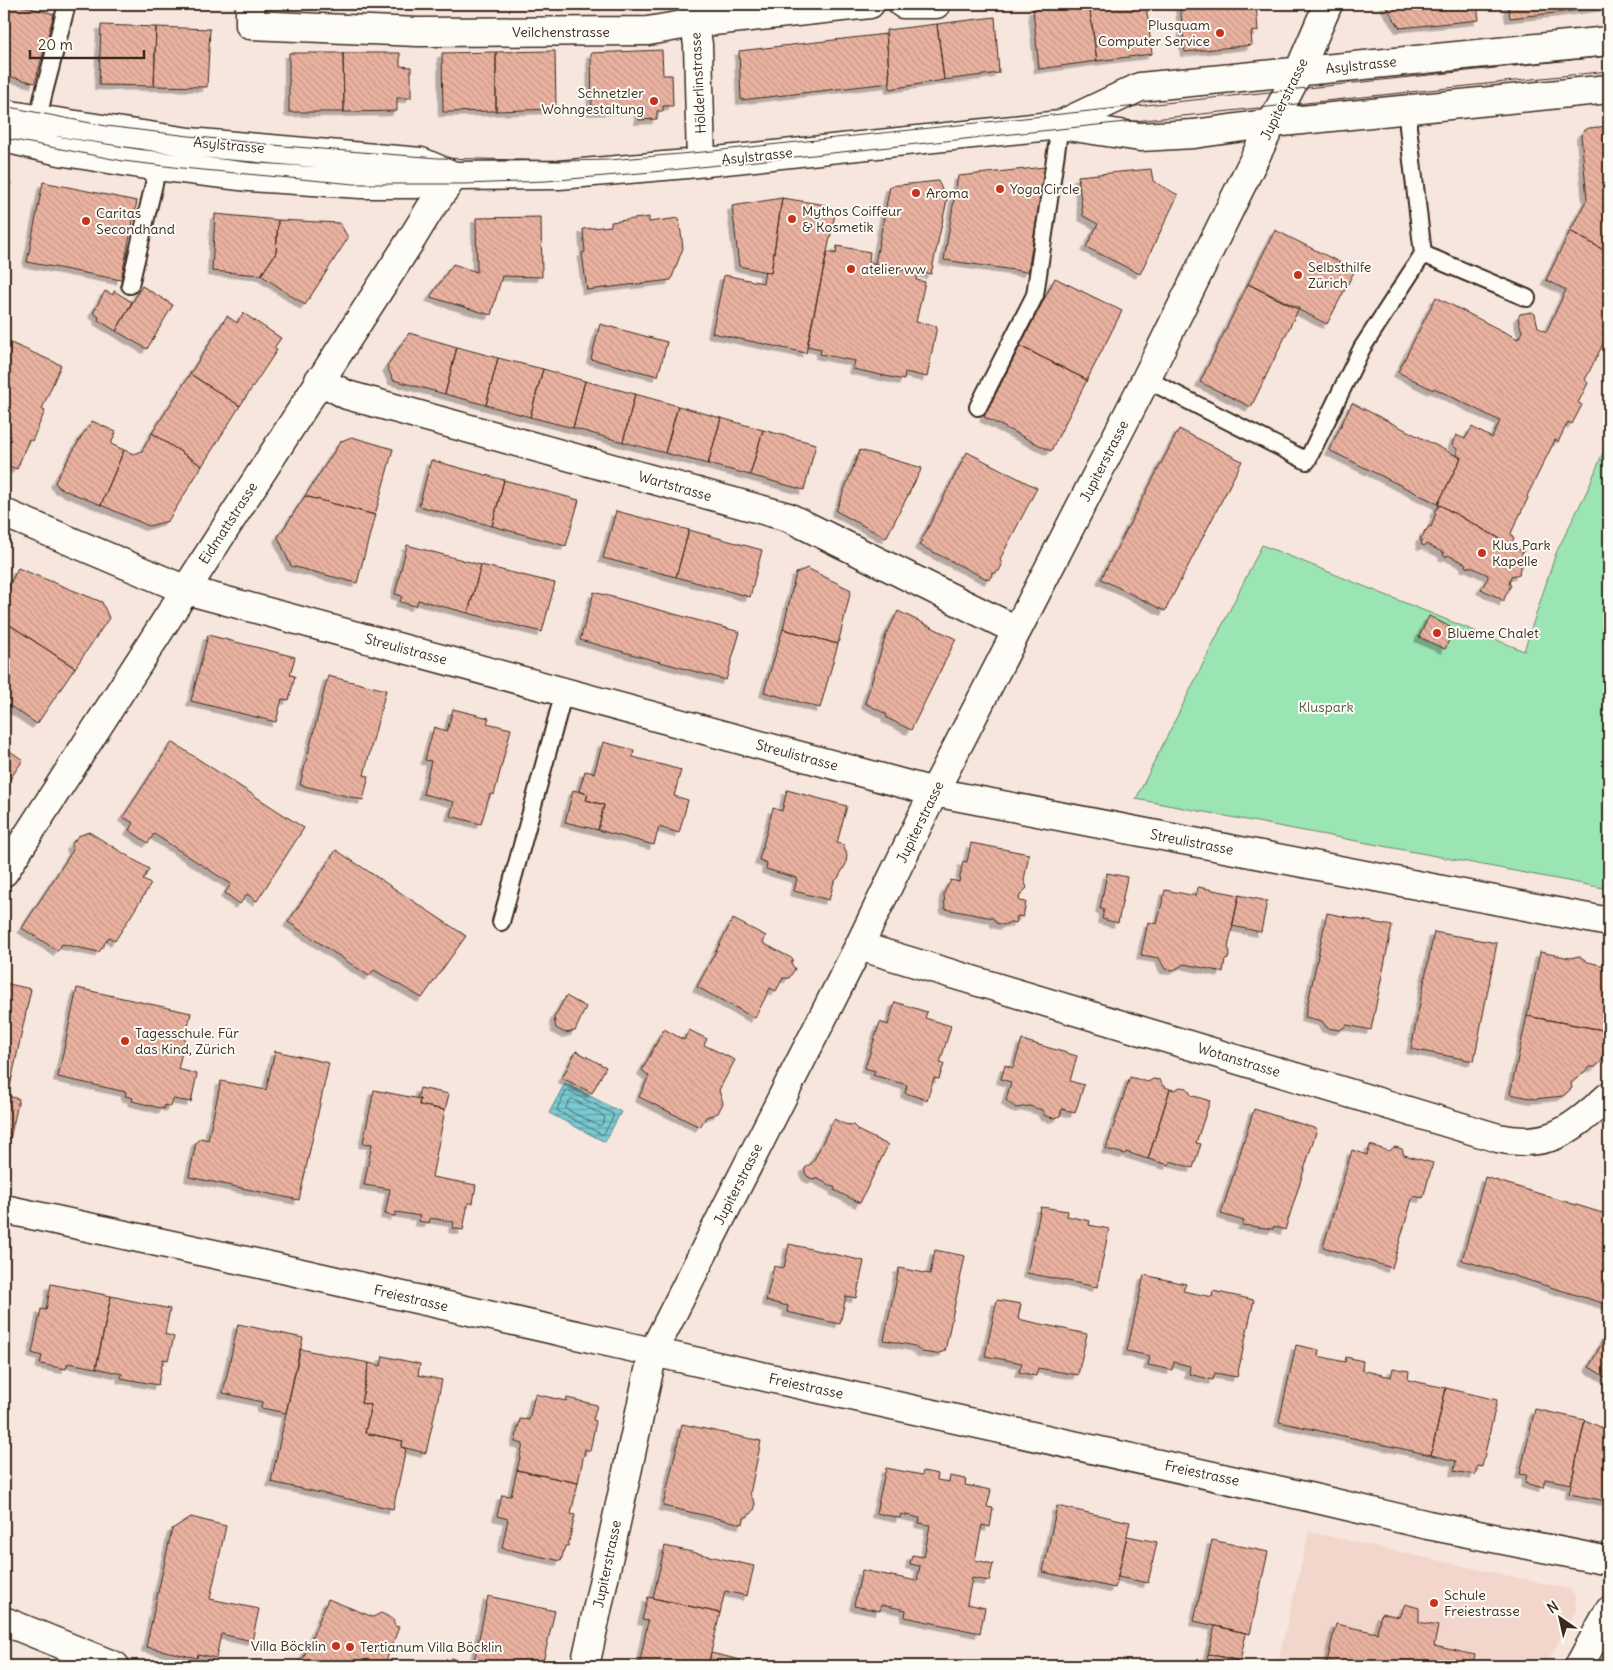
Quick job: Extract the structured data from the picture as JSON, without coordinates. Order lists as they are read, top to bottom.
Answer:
{
  "streets": {
    "street": [
      "Veilchenstrasse",
      "Asylstrasse",
      "Hölderlinstrasse",
      "Jupiterstrasse",
      "Wartstrasse",
      "Eidmattstrasse",
      "Streulistrasse",
      "Wotanstrasse",
      "Freiestrasse"
    ]
  },
  "crossings": [
    ["Veilchenstrasse", "Hölderlinstrasse"],
    ["Asylstrasse", "Hölderlinstrasse"],
    ["Asylstrasse", "Jupiterstrasse"],
    ["Asylstrasse", "Eidmattstrasse"],
    ["Jupiterstrasse", "Wartstrasse"],
    ["Jupiterstrasse", "Streulistrasse"],
    ["Jupiterstrasse", "Wotanstrasse"],
    ["Jupiterstrasse", "Freiestrasse"],
    ["Wartstrasse", "Eidmattstrasse"],
    ["Eidmattstrasse", "Streulistrasse"]
  ],
  "parks": ["Kluspark"],
  "places": [
    "Plusquam Computer Service",
    "Schnetzler Wohngestaltung",
    "Yoga Circle",
    "Aroma",
    "Mythos Coiffeur & Kosmetik",
    "Caritas Secondhand",
    "atelier ww",
    "Selbsthilfe Zürich",
    "Klus Park Kapelle",
    "Blueme Chalet",
    "Tagesschule. Für das Kind, Zürich",
    "Schule Freiestrasse",
    "Villa Böcklin",
    "Tertianum Villa Böcklin"
  ],
  "scale_bar": "20 m",
  "north": "top left"
}
